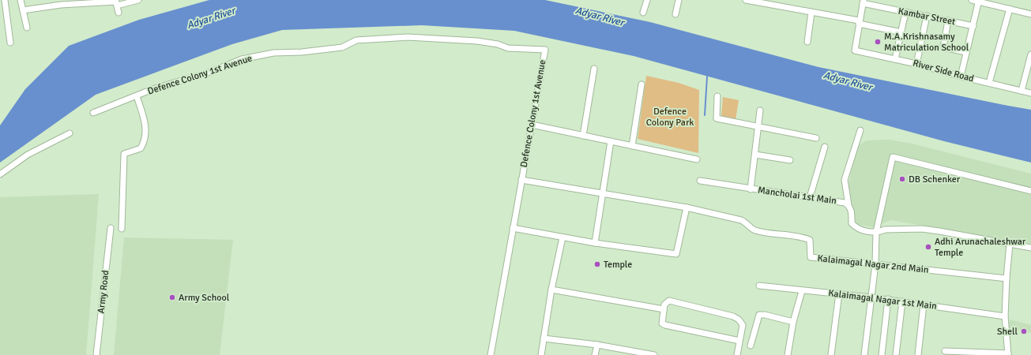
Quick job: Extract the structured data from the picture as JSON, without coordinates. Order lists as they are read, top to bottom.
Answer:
{
  "streets": {
    "street": [
      "Kambar Street",
      "River Side Road",
      "Defence Colony 1st Avenue",
      "Mancholai 1st Main",
      "Kalaimagal Nagar 2nd Main",
      "Army Road",
      "Kalaimagal Nagar 1st Main"
    ]
  },
  "water": ["Adyar River"],
  "parks": ["Defence Colony Park"],
  "places": [
    "M.A.Krishnasamy Matriculation School",
    "DB Schenker",
    "Adhi Arunachaleshwar Temple",
    "Temple",
    "Army School",
    "Shell"
  ]
}
